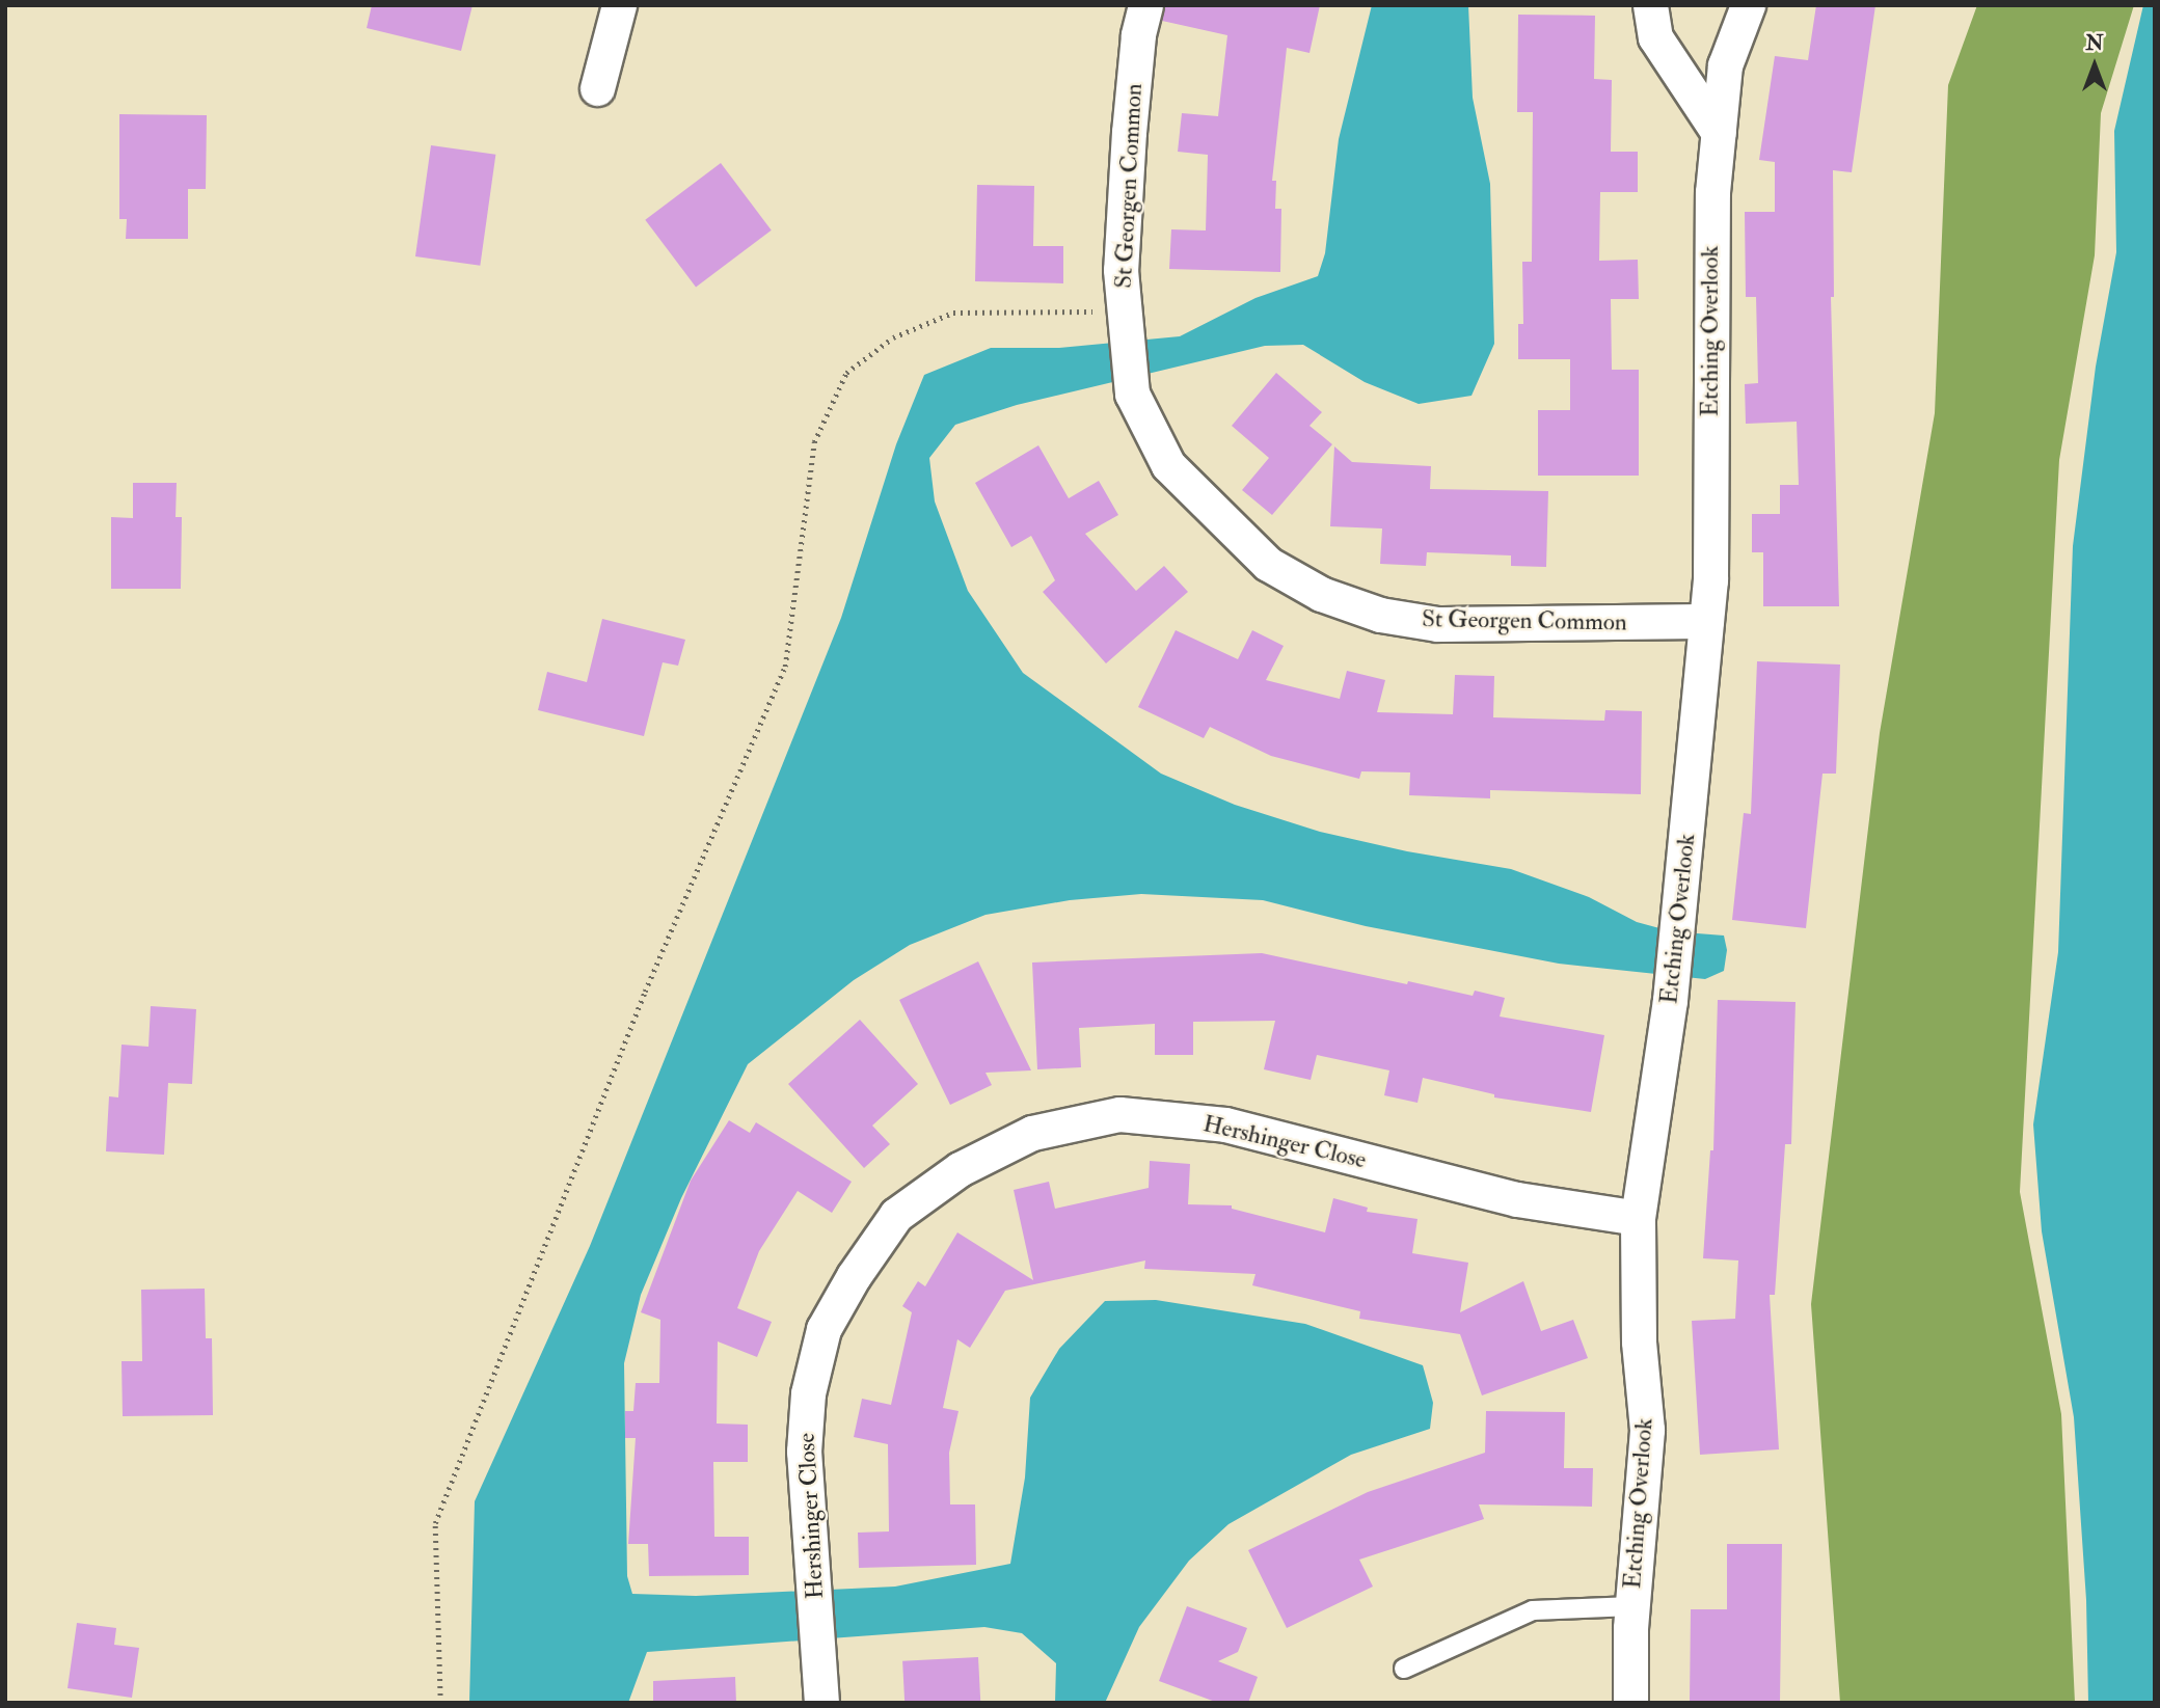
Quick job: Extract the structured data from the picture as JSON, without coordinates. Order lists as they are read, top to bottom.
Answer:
{
  "streets": {
    "street": ["St Georgen Common", "Etching Overlook", "Hershinger Close"]
  },
  "crossings": [
    ["St Georgen Common", "Etching Overlook"],
    ["Etching Overlook", "Hershinger Close"]
  ],
  "north": "top"
}
